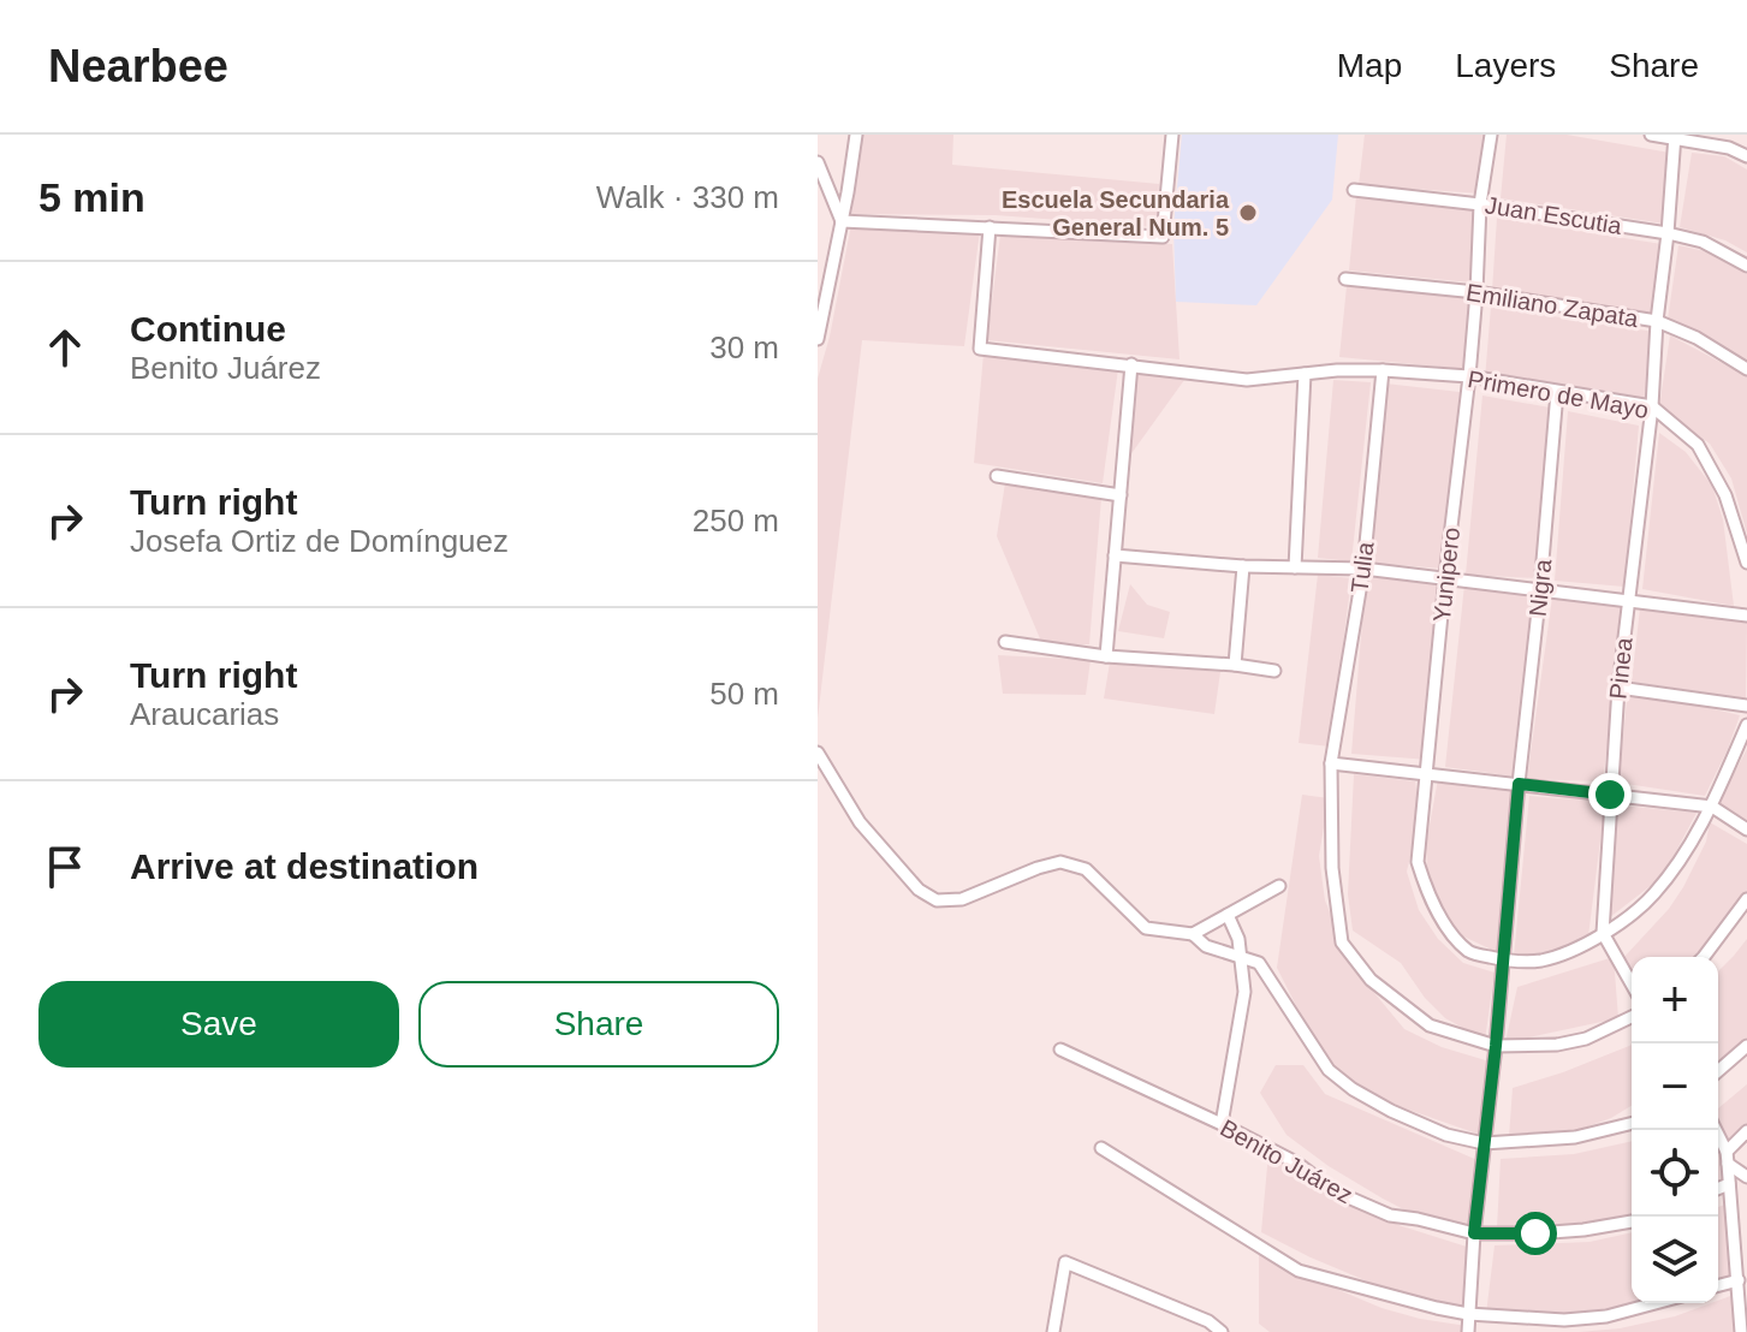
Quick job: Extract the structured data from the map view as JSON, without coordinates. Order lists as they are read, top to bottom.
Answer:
{
  "streets": {
    "street": [
      "Juan Escutia",
      "Emiliano Zapata",
      "Primero de Mayo",
      "Tulia",
      "Yunipero",
      "Nigra",
      "Pinea",
      "Benito Juárez"
    ]
  },
  "crossings": [
    ["Juan Escutia", "Yunipero"],
    ["Juan Escutia", "Pinea"],
    ["Emiliano Zapata", "Yunipero"],
    ["Emiliano Zapata", "Pinea"],
    ["Primero de Mayo", "Tulia"],
    ["Primero de Mayo", "Yunipero"],
    ["Primero de Mayo", "Nigra"],
    ["Primero de Mayo", "Pinea"],
    ["Yunipero", "Nigra"],
    ["Nigra", "Benito Juárez"]
  ],
  "places": ["Escuela Secundaria General Num. 5"],
  "page": {
    "header": "Nearbee",
    "nav": ["Map", "Layers", "Share"],
    "heading": ["5 min", "Walk · 330 m"],
    "list": [
      ["Continue", "Benito Juárez", "30 m"],
      ["Turn right", "Josefa Ortiz de Domínguez", "250 m"],
      ["Turn right", "Araucarias", "50 m"],
      "Arrive at destination"
    ],
    "buttons": ["Save", "Share"],
    "map_buttons": ["+", "−"]
  }
}
